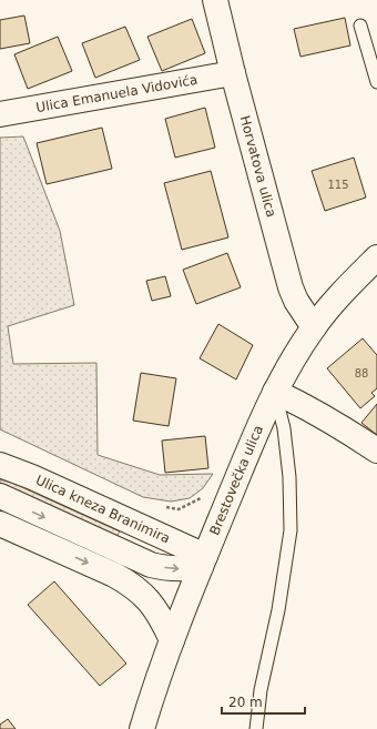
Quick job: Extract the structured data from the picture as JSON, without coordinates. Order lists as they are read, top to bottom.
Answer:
{
  "streets": {
    "street": [
      "Ulica Emanuela Vidovića",
      "Horvatova ulica",
      "Brestovečka ulica",
      "Ulica kneza Branimira"
    ]
  },
  "crossings": [
    ["Ulica Emanuela Vidovića", "Horvatova ulica"],
    ["Horvatova ulica", "Brestovečka ulica"],
    ["Brestovečka ulica", "Ulica kneza Branimira"]
  ],
  "house_numbers": ["115", "88"],
  "scale_bar": "20 m"
}
